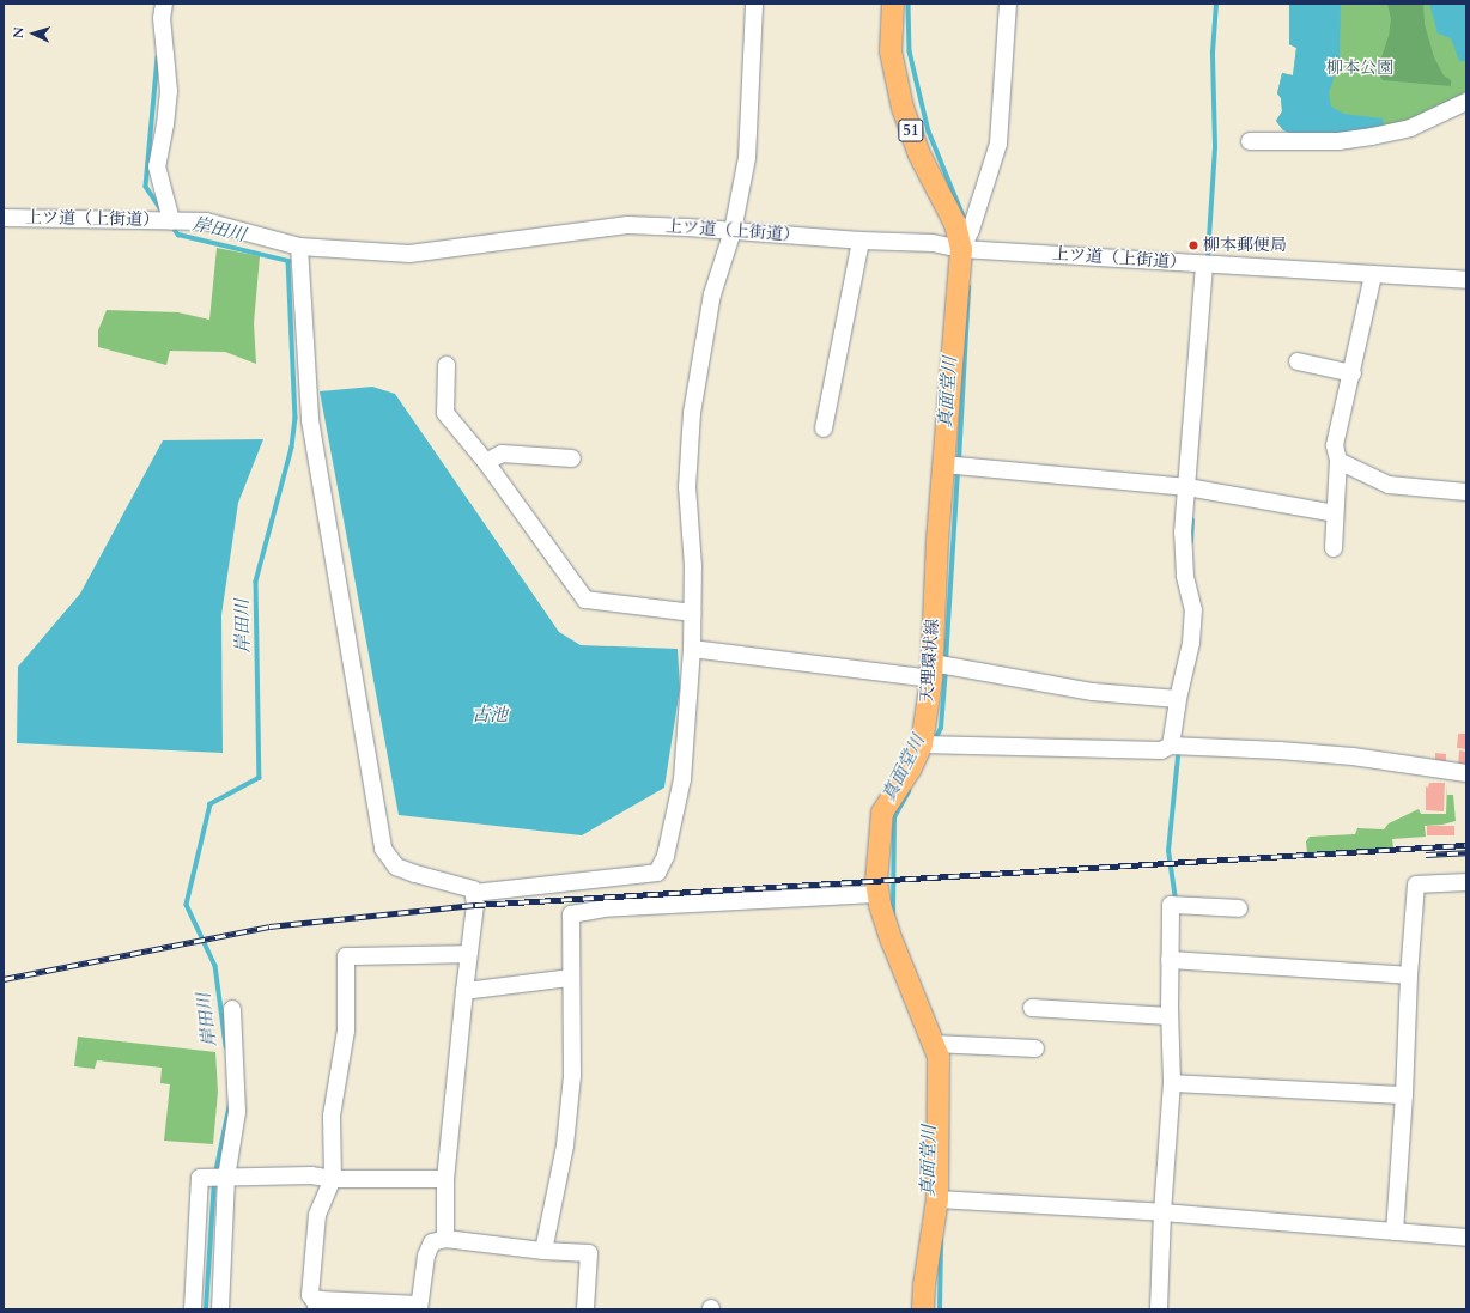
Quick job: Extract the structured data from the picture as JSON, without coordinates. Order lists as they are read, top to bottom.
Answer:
{
  "streets": {
    "main road": ["51", "天理環状線"],
    "street": ["上ツ道（上街道）"]
  },
  "crossings": [
    ["上ツ道（上街道）", "天理環状線"]
  ],
  "water": ["岸田川", "真面堂川", "古池"],
  "parks": ["柳本公園"],
  "places": ["柳本郵便局"],
  "north": "left"
}
